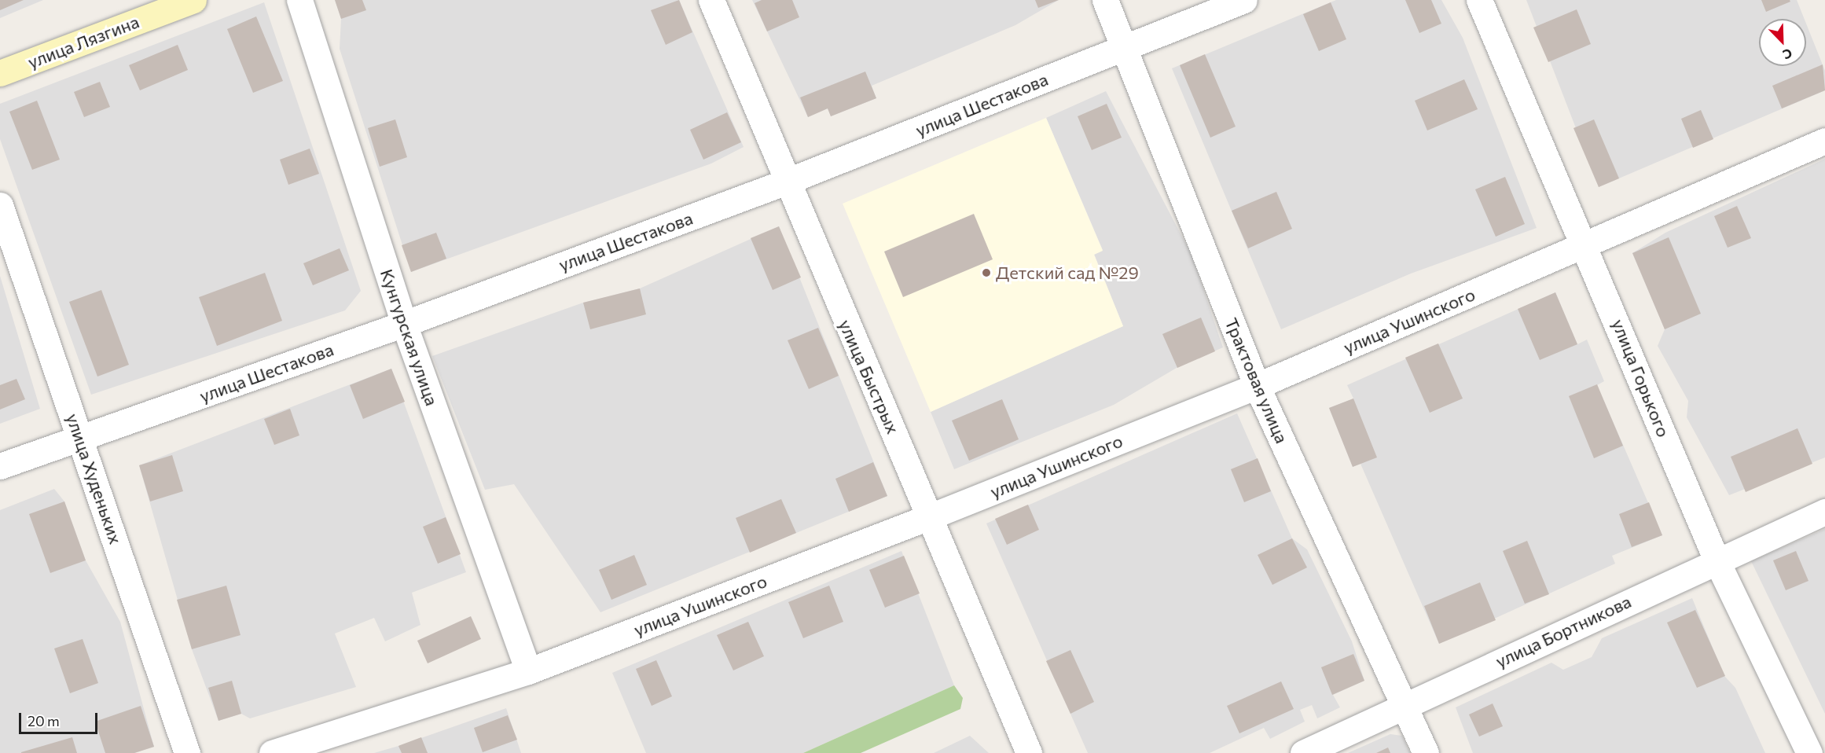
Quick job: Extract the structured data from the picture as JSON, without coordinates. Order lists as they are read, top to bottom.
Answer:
{
  "streets": {
    "main road": ["улица Лязгина"],
    "street": [
      "улица Шестакова",
      "улица Ушинского",
      "Кунгурская улица",
      "улица Быстрых",
      "улица Горького",
      "Трактовая улица",
      "улица Худеньких",
      "улица Бортникова"
    ]
  },
  "crossings": [
    ["улица Шестакова", "Кунгурская улица"],
    ["улица Шестакова", "улица Быстрых"],
    ["улица Шестакова", "Трактовая улица"],
    ["улица Шестакова", "улица Худеньких"],
    ["улица Ушинского", "Кунгурская улица"],
    ["улица Ушинского", "улица Быстрых"],
    ["улица Ушинского", "улица Горького"],
    ["улица Ушинского", "Трактовая улица"],
    ["улица Горького", "улица Бортникова"],
    ["Трактовая улица", "улица Бортникова"]
  ],
  "places": ["Детский сад №29"],
  "scale_bar": "20 m",
  "north": "bottom right"
}
